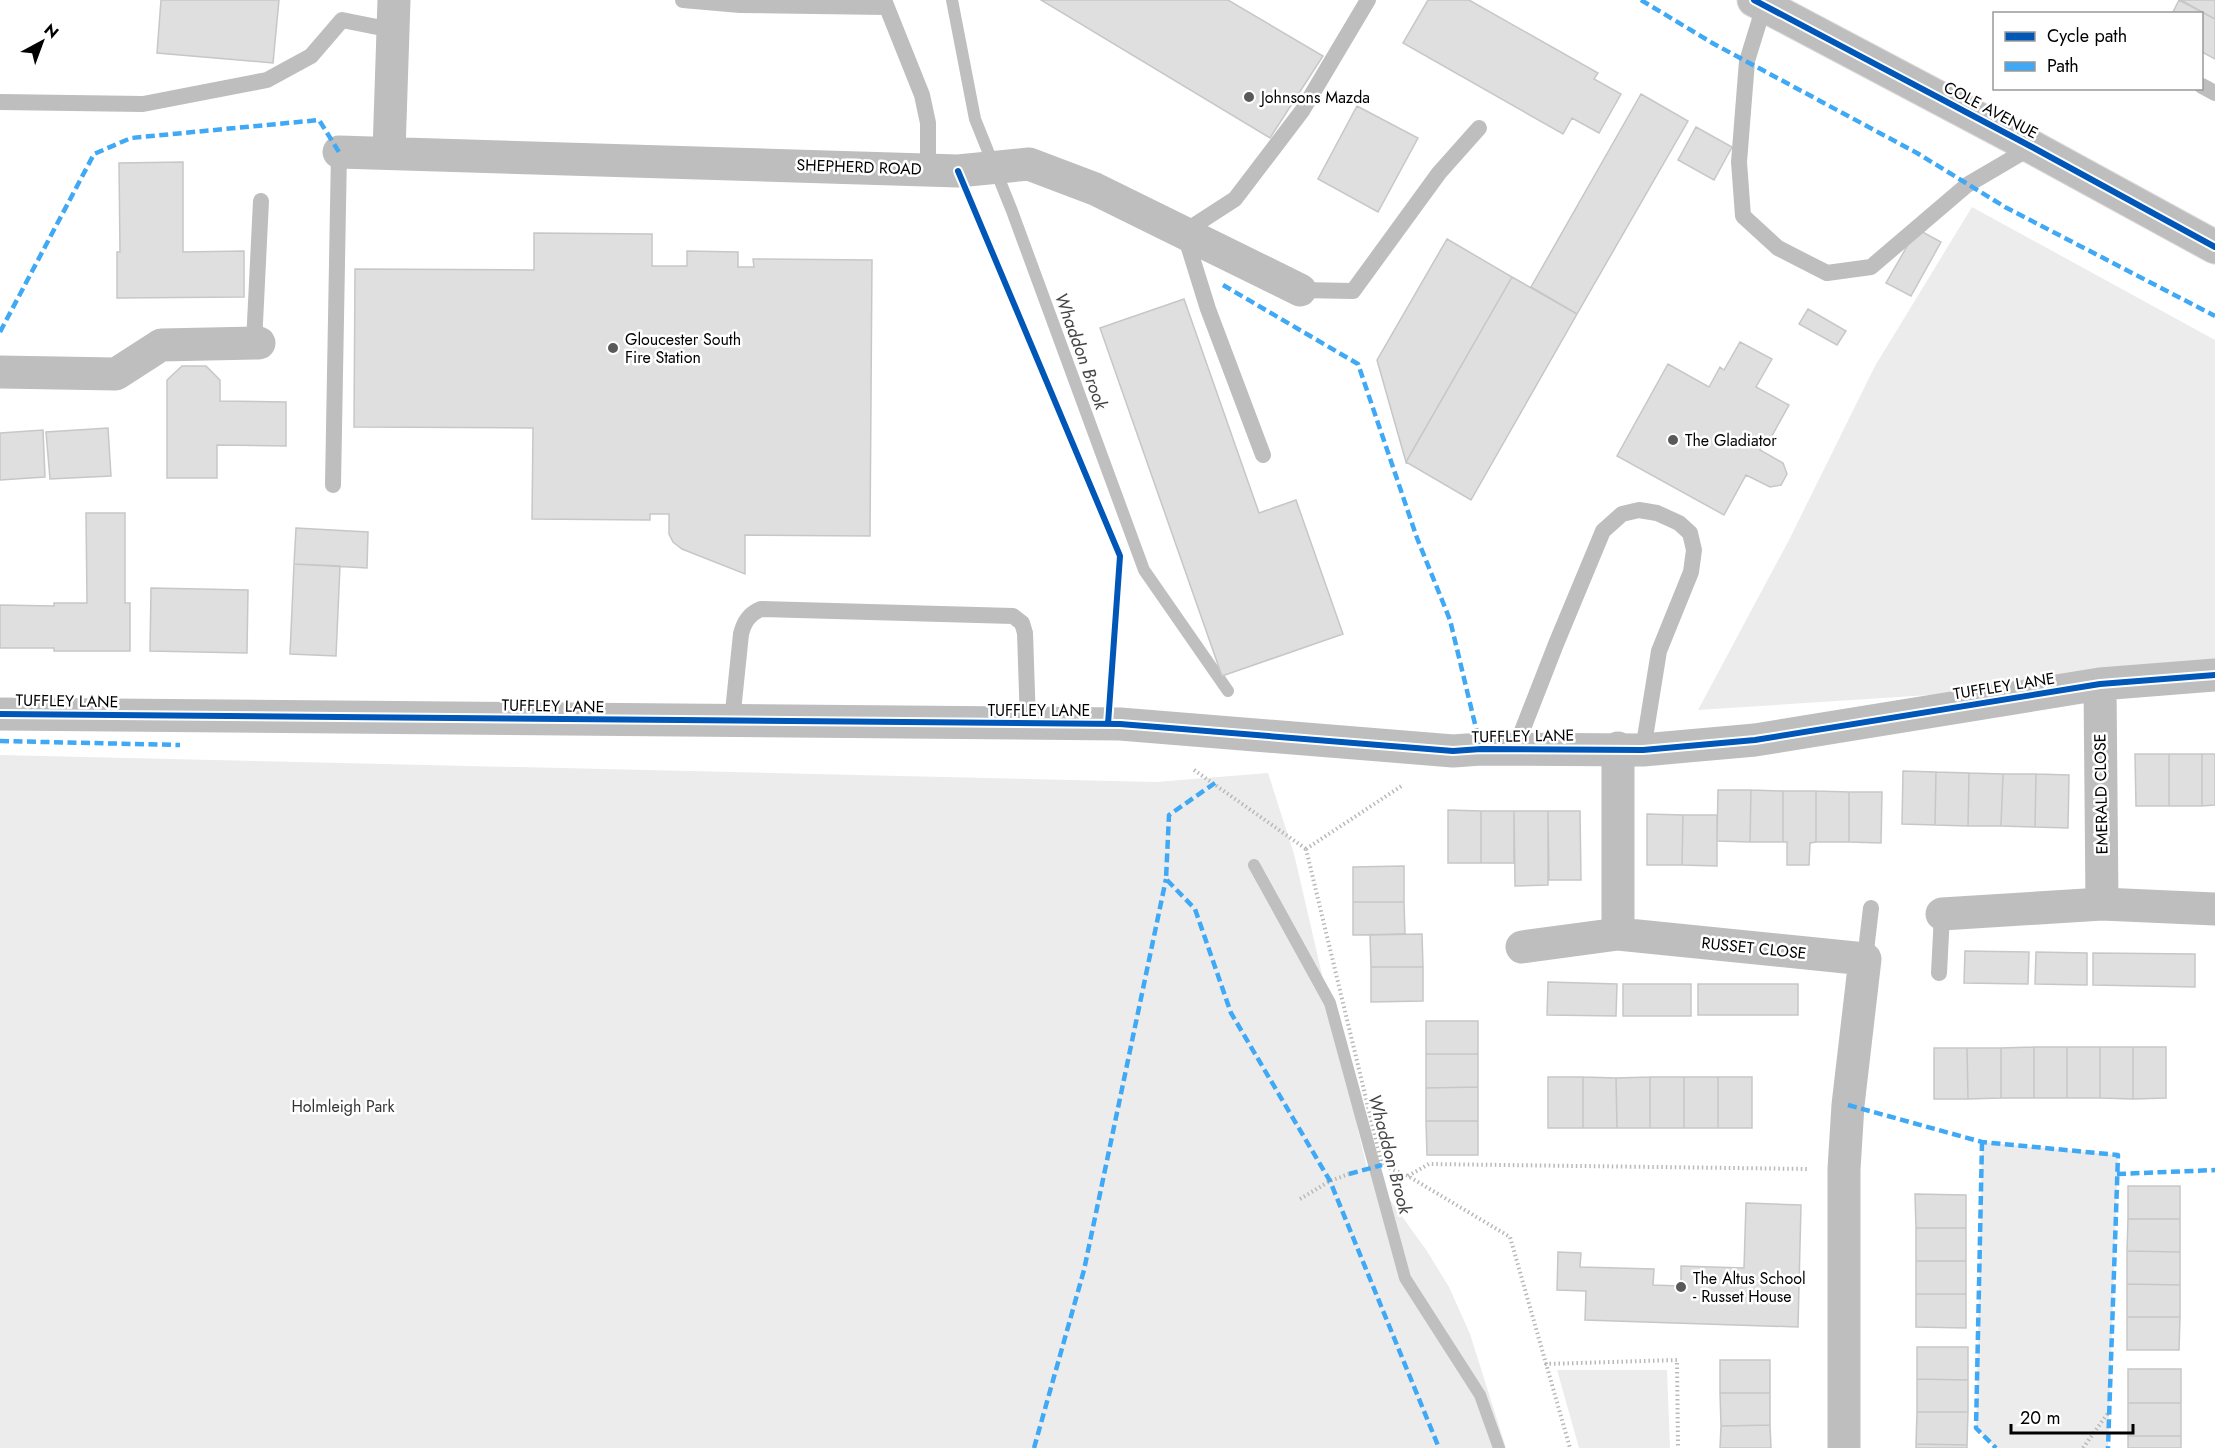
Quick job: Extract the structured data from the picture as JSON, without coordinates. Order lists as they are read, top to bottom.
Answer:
{
  "streets": {
    "main road": [
      "COLE AVENUE",
      "SHEPHERD ROAD",
      "TUFFLEY LANE",
      "EMERALD CLOSE",
      "RUSSET CLOSE"
    ]
  },
  "crossings": [
    ["TUFFLEY LANE", "EMERALD CLOSE"]
  ],
  "water": ["Whaddon Brook"],
  "parks": ["Holmleigh Park"],
  "places": [
    "Johnsons Mazda",
    "Gloucester South Fire Station",
    "The Gladiator",
    "The Altus School - Russet House"
  ],
  "legend": ["Cycle path", "Path"],
  "scale_bar": "20 m",
  "north": "top right"
}
